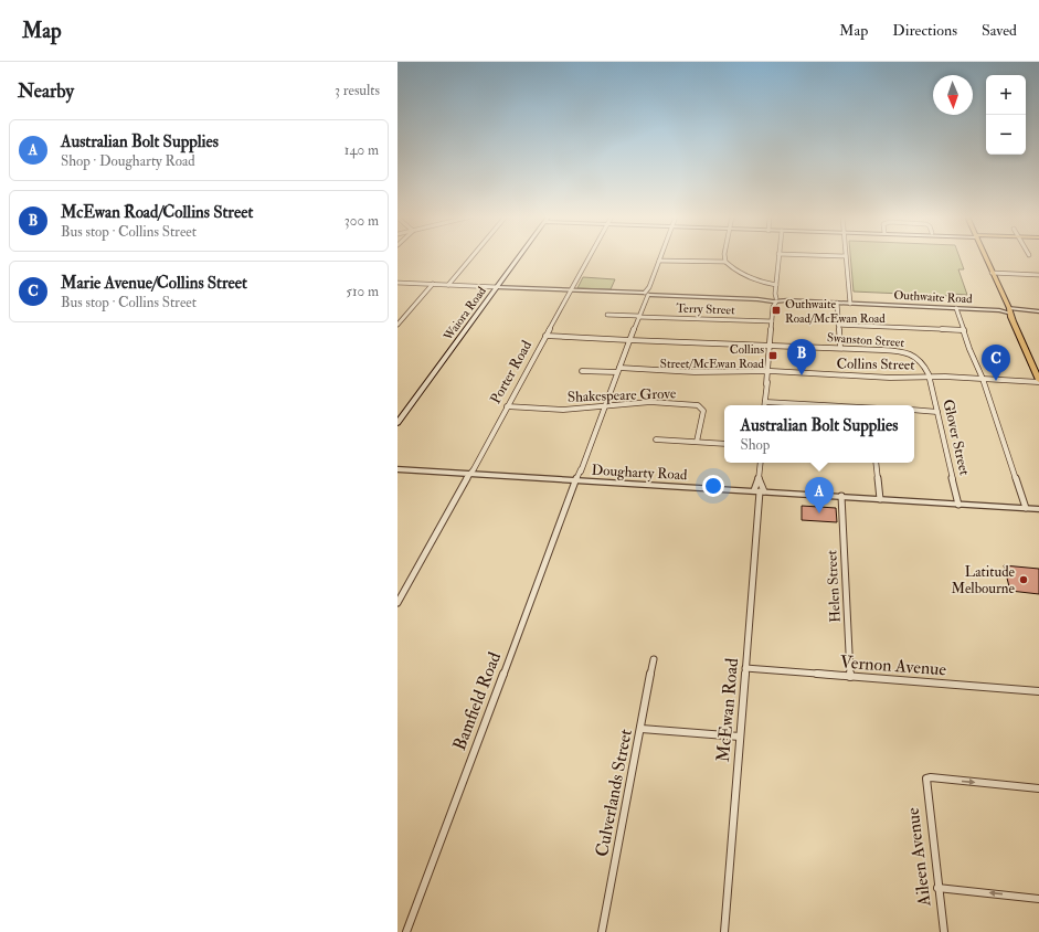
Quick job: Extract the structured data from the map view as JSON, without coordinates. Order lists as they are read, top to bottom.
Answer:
{
  "streets": {
    "main road": ["Waiora Road"],
    "street": [
      "Outhwaite Road",
      "Terry Street",
      "Swanston Street",
      "Collins Street",
      "Porter Road",
      "Shakespeare Grove",
      "Glover Street",
      "Dougharty Road",
      "Helen Street",
      "Vernon Avenue",
      "Bamfield Road",
      "McEwan Road",
      "Culverlands Street",
      "Aileen Avenue"
    ]
  },
  "crossings": [
    ["Outhwaite Road", "Waiora Road"],
    ["Outhwaite Road", "Porter Road"],
    ["Outhwaite Road", "Bamfield Road"],
    ["Terry Street", "Bamfield Road"],
    ["Swanston Street", "Collins Street"],
    ["Swanston Street", "Porter Road"],
    ["Swanston Street", "Glover Street"],
    ["Swanston Street", "Bamfield Road"],
    ["Collins Street", "Glover Street"],
    ["Collins Street", "Bamfield Road"],
    ["Porter Road", "Shakespeare Grove"],
    ["Porter Road", "Dougharty Road"],
    ["Shakespeare Grove", "Bamfield Road"],
    ["Glover Street", "Dougharty Road"],
    ["Dougharty Road", "Helen Street"],
    ["Dougharty Road", "Bamfield Road"],
    ["Dougharty Road", "McEwan Road"],
    ["Helen Street", "Vernon Avenue"],
    ["Vernon Avenue", "McEwan Road"]
  ],
  "places": {
    "transit": ["Outhwaite Road/McEwan Road", "Collins Street/McEwan Road"],
    "other": ["Latitude Melbourne"]
  },
  "north": "bottom",
  "page": {
    "header": "Map",
    "nav": ["Map", "Directions", "Saved"],
    "heading": ["Nearby", "3 results"],
    "map_buttons": ["+", "−"],
    "list": [
      {
        "mark": "A",
        "name": "Australian Bolt Supplies",
        "note": "Shop · Dougharty Road",
        "value": "140 m"
      },
      {
        "mark": "B",
        "name": "McEwan Road/Collins Street",
        "note": "Bus stop · Collins Street",
        "value": "300 m"
      },
      {
        "mark": "C",
        "name": "Marie Avenue/Collins Street",
        "note": "Bus stop · Collins Street",
        "value": "510 m"
      }
    ],
    "pins": ["B", "C", "A"],
    "popup": ["Australian Bolt Supplies", "Shop"]
  }
}
